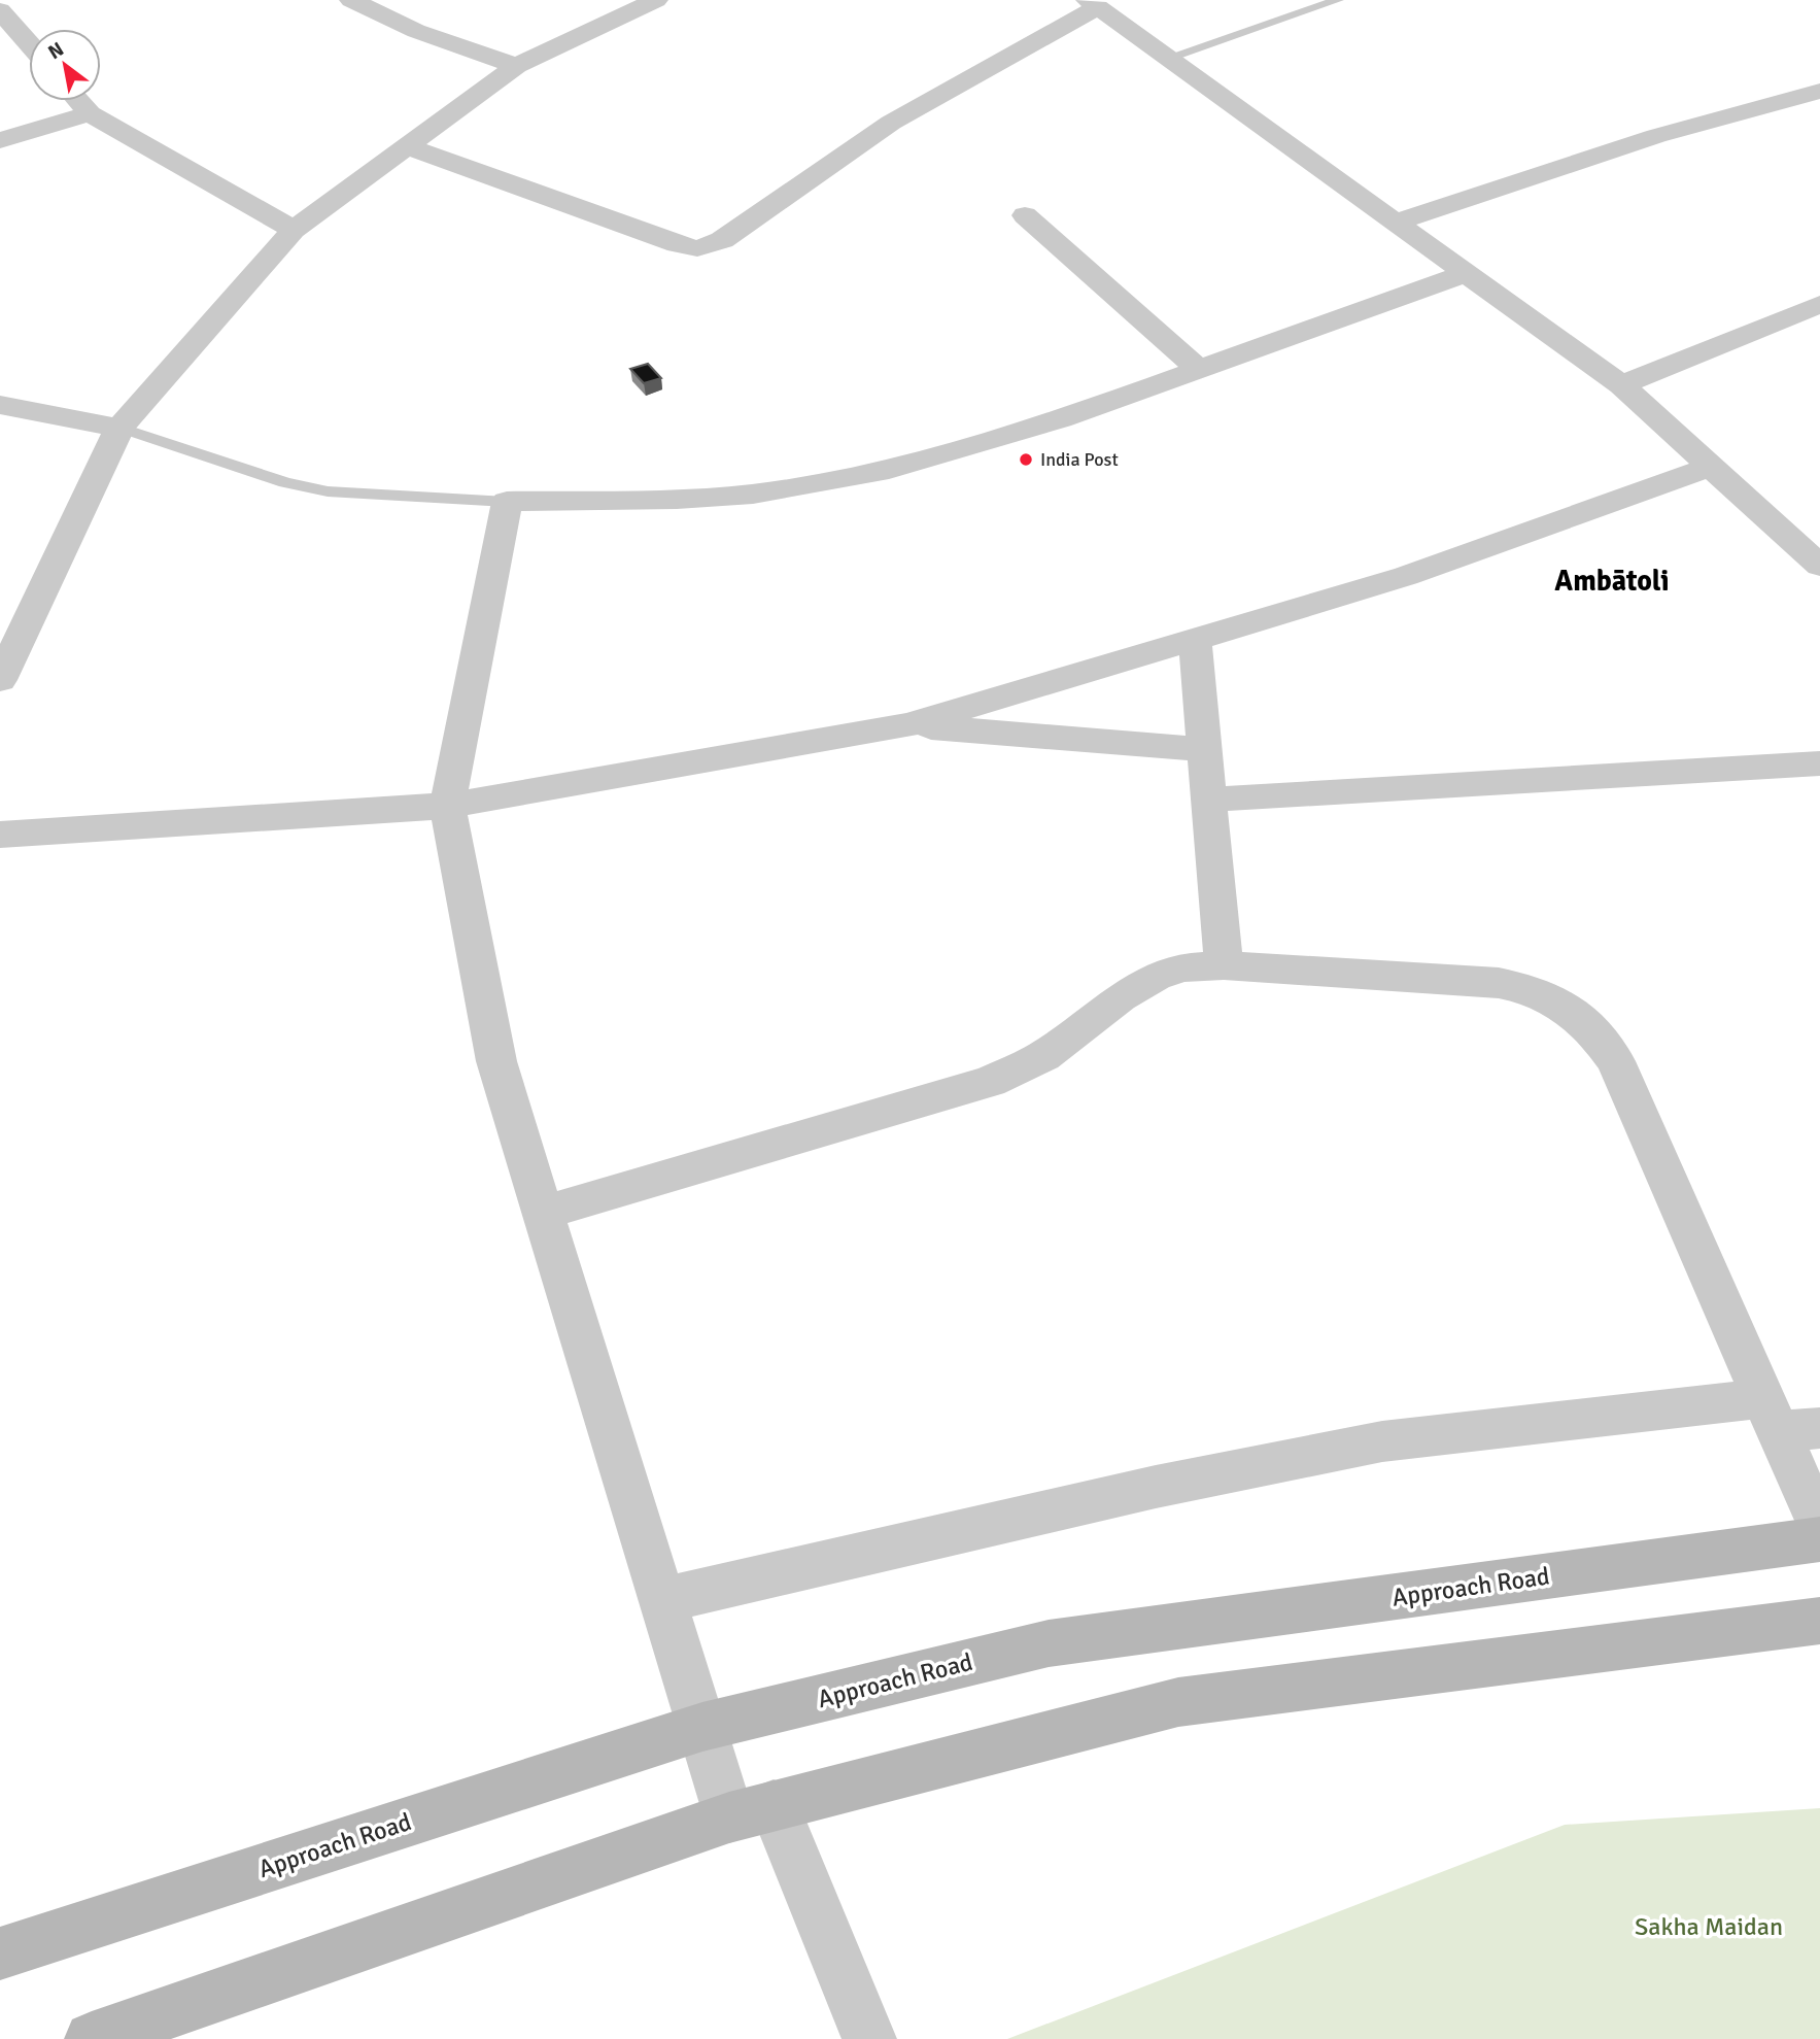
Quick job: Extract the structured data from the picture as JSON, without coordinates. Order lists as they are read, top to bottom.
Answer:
{
  "streets": {
    "street": ["Approach Road"]
  },
  "districts": ["Ambātoli"],
  "parks": ["Sakha Maidan"],
  "places": ["India Post"],
  "north": "top left"
}
